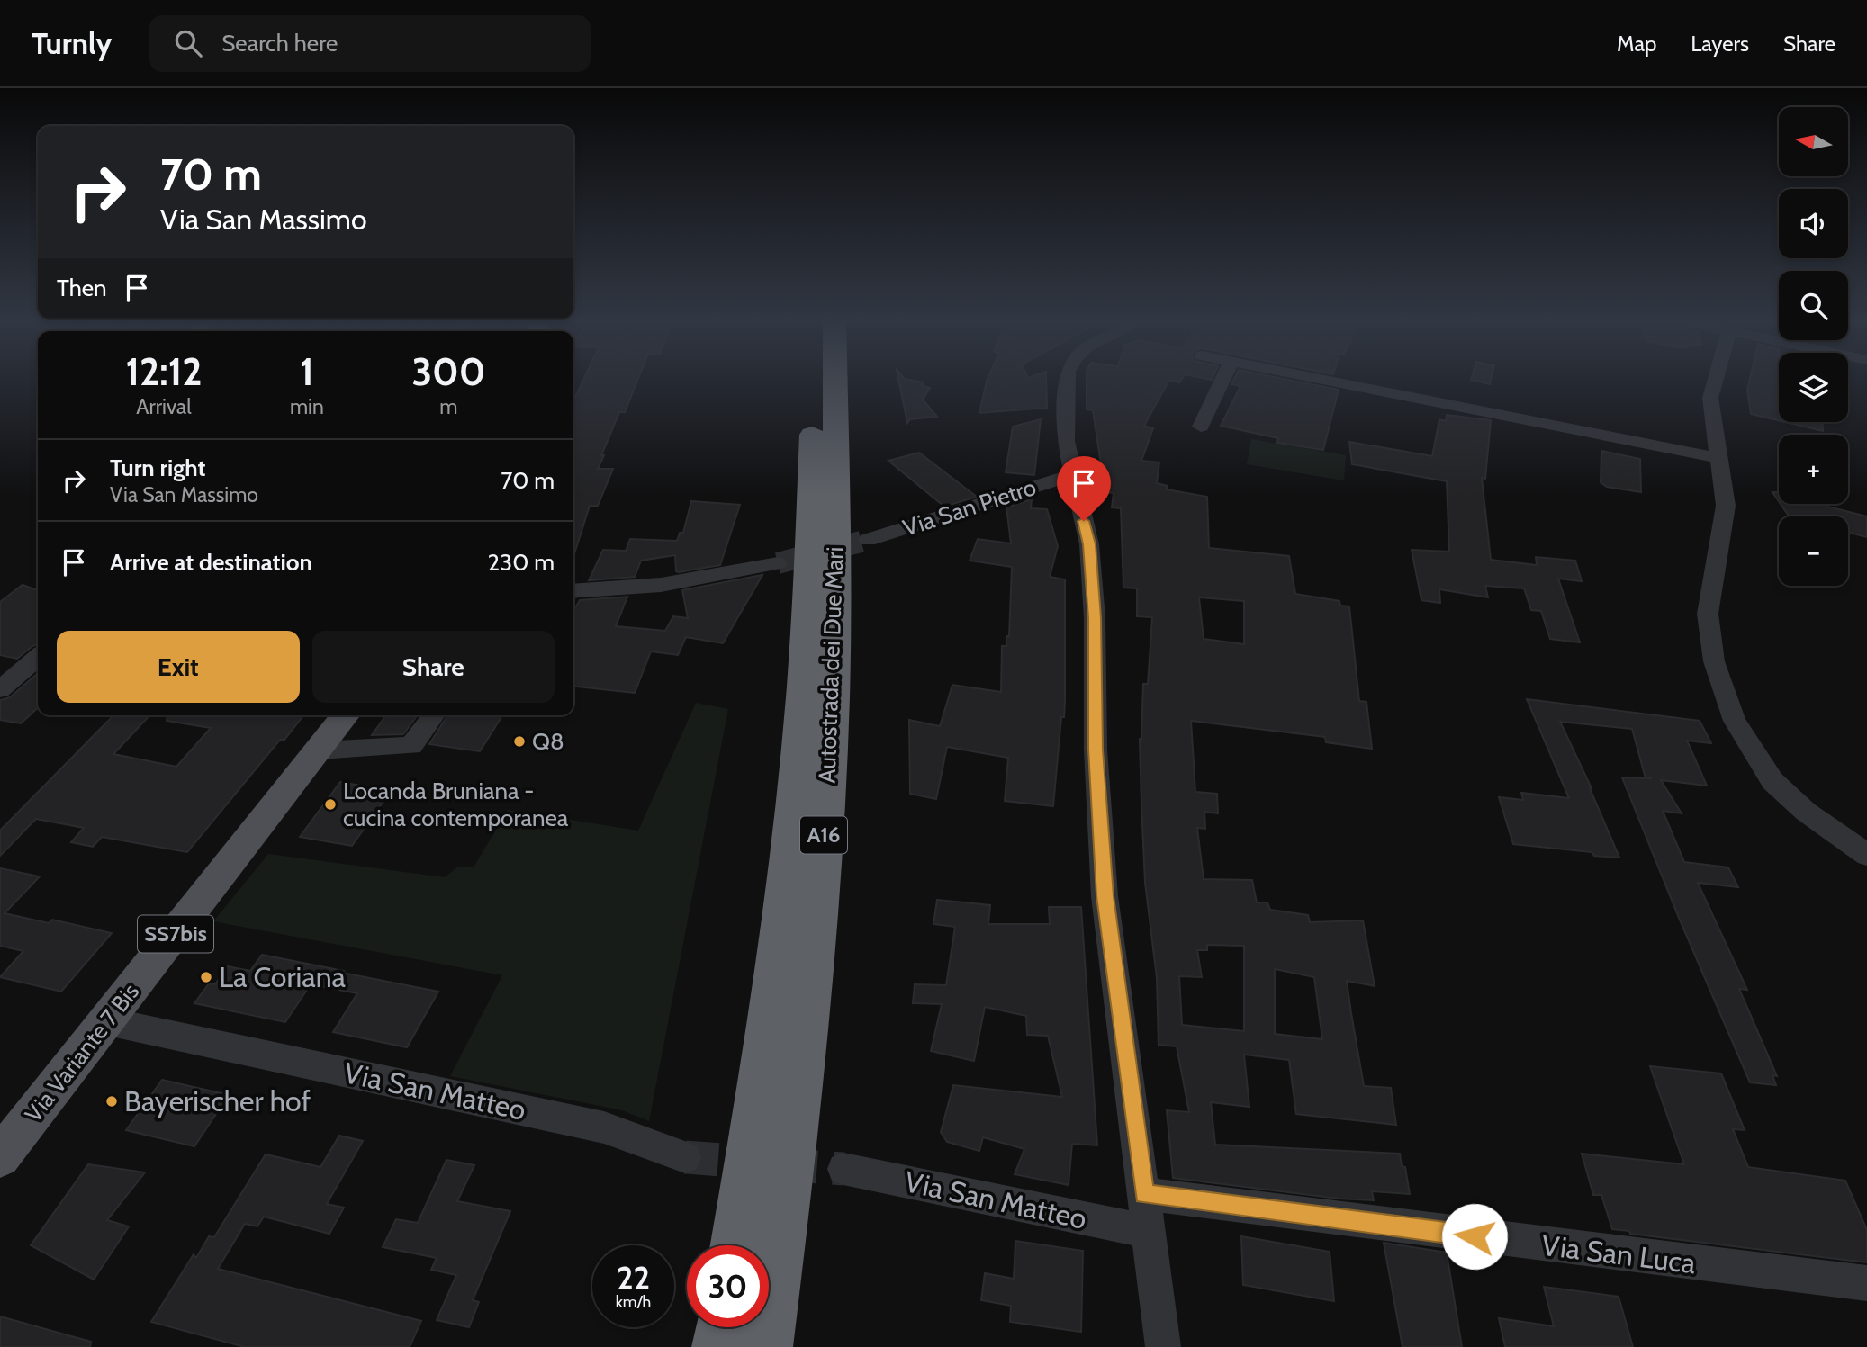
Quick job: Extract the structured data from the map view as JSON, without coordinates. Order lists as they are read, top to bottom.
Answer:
{
  "streets": {
    "highway": ["Autostrada dei Due Mari", "A16"],
    "main road": ["SS7bis", "Via Variante 7 Bis"],
    "street": ["Via San Pietro", "Via San Matteo", "Via San Luca"]
  },
  "crossings": [
    ["Via Variante 7 Bis", "Via San Matteo"]
  ],
  "places": [
    "Q8",
    "Locanda Bruniana - cucina contemporanea",
    "La Coriana",
    "Bayerischer hof"
  ],
  "north": "left",
  "page": {
    "header": "Turnly",
    "search": "Search here",
    "nav": ["Map", "Layers", "Share"],
    "map_buttons": ["+", "−"],
    "turn": ["70 m", "Via San Massimo"],
    "then": "Then",
    "eta": [
      "12:12",
      "Arrival",
      "1",
      "min",
      "300",
      "m"
    ],
    "list": [
      {
        "name": "Turn right",
        "note": "Via San Massimo",
        "value": "70 m"
      },
      {
        "name": "Arrive at destination",
        "value": "230 m"
      }
    ],
    "buttons": ["Exit", "Share"],
    "speed": "22 km/h",
    "limit": "30"
  }
}
